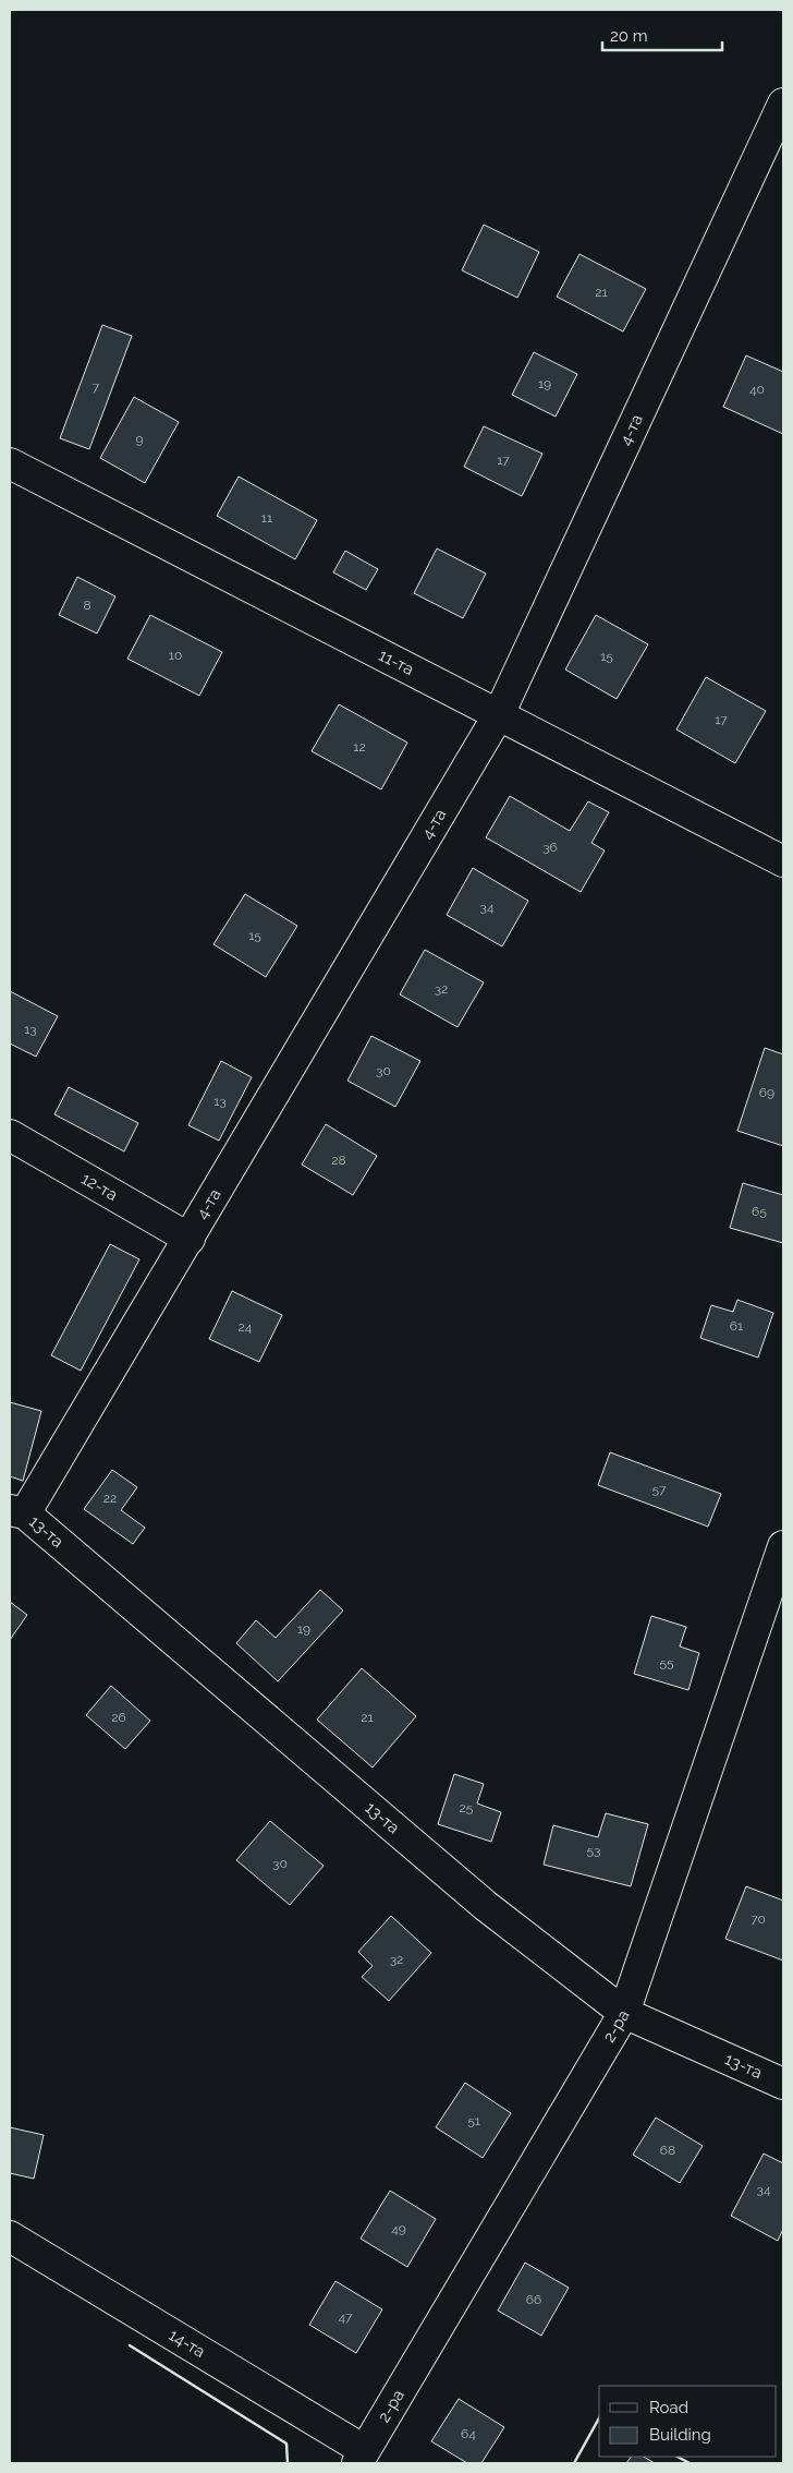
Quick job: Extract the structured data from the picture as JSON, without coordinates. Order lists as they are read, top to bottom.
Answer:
{
  "streets": {
    "street": [
      "4-та",
      "11-та",
      "12-та",
      "13-та",
      "2-ра",
      "14-та"
    ]
  },
  "crossings": [
    ["4-та", "11-та"],
    ["4-та", "12-та"],
    ["4-та", "13-та"],
    ["13-та", "2-ра"],
    ["2-ра", "14-та"]
  ],
  "house_numbers": [
    "21",
    "19",
    "7",
    "40",
    "9",
    "17",
    "11",
    "8",
    "10",
    "15",
    "17",
    "12",
    "36",
    "34",
    "15",
    "32",
    "13",
    "30",
    "69",
    "13",
    "28",
    "65",
    "61",
    "24",
    "57",
    "22",
    "19",
    "55",
    "26",
    "21",
    "25",
    "53",
    "30",
    "70",
    "32",
    "51",
    "68",
    "34",
    "49",
    "66",
    "47",
    "64"
  ],
  "legend": ["Road", "Building"],
  "scale_bar": "20 m"
}
